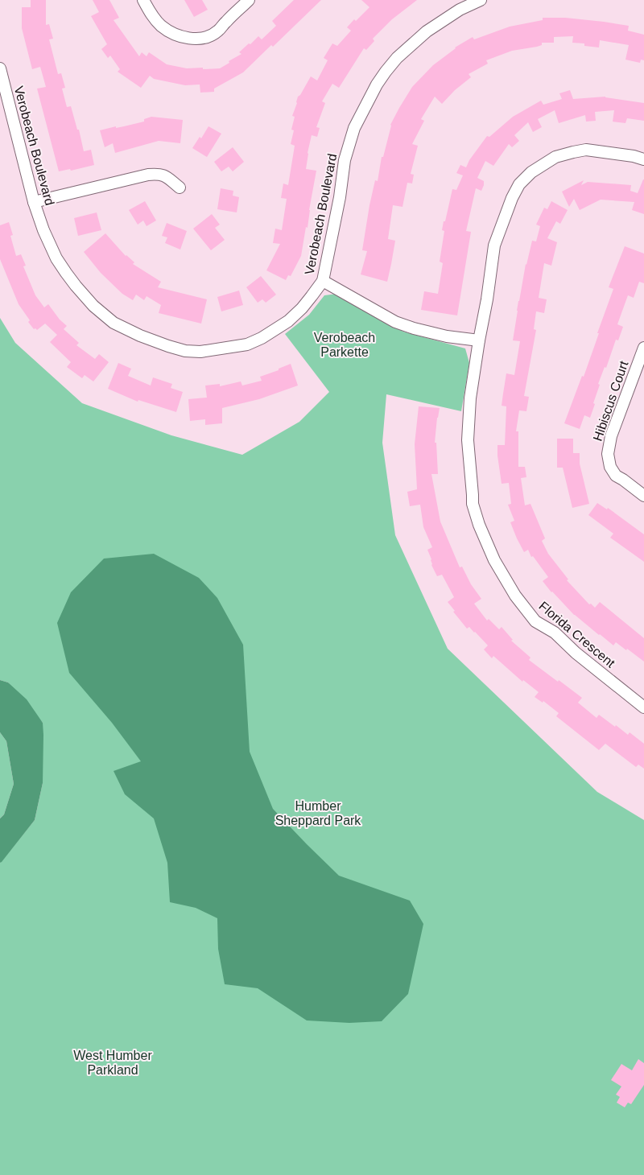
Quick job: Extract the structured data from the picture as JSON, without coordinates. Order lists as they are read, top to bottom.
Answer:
{
  "streets": {
    "street": ["Verobeach Boulevard", "Hibiscus Court", "Florida Crescent"]
  },
  "parks": ["Verobeach Parkette", "Humber Sheppard Park", "West Humber Parkland"]
}
